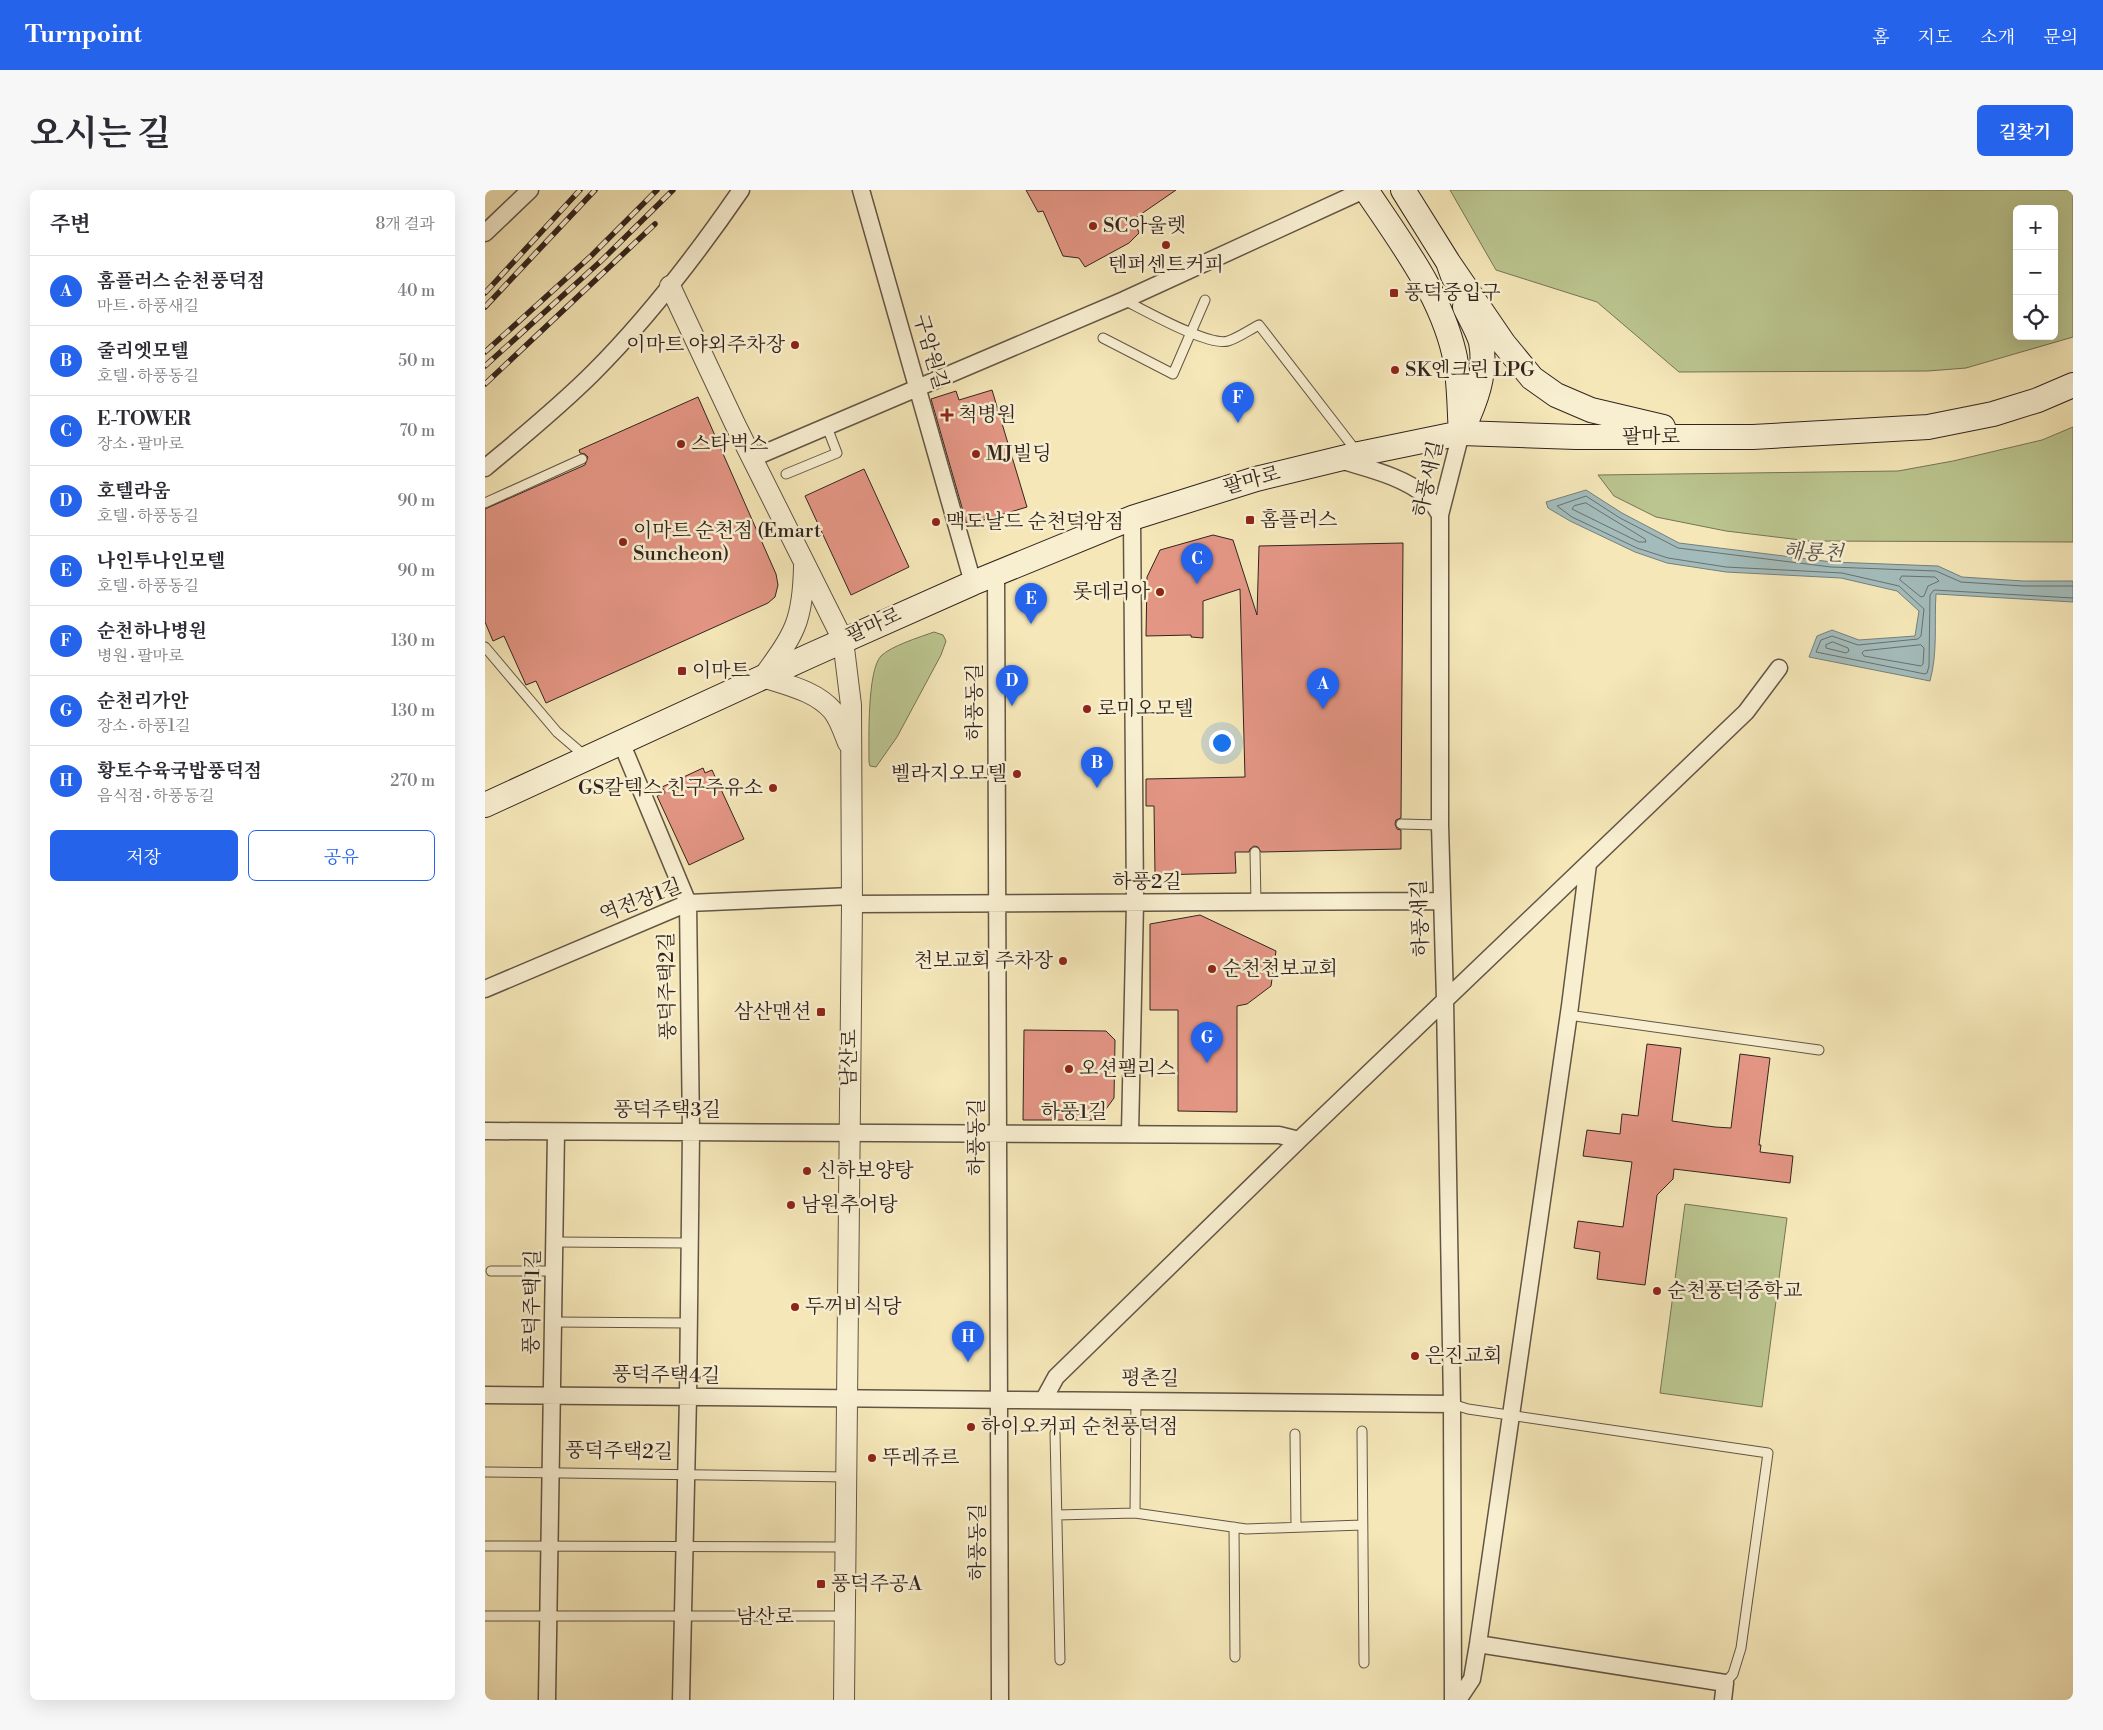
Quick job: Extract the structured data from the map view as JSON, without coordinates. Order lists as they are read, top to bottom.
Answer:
{
  "streets": {
    "main road": ["팔마로"],
    "street": [
      "구암원길",
      "하풍새길",
      "하풍동길",
      "하풍2길",
      "역전장1길",
      "풍덕주택2길",
      "남산로",
      "풍덕주택3길",
      "하풍1길",
      "풍덕주택1길",
      "풍덕주택4길",
      "평촌길"
    ]
  },
  "crossings": [
    ["구암원길", "팔마로"],
    ["팔마로", "하풍새길"],
    ["팔마로", "하풍동길"],
    ["팔마로", "풍덕주택2길"],
    ["팔마로", "남산로"],
    ["하풍새길", "하풍2길"],
    ["하풍새길", "평촌길"],
    ["하풍동길", "하풍2길"],
    ["하풍동길", "하풍1길"],
    ["하풍동길", "평촌길"],
    ["하풍2길", "역전장1길"],
    ["하풍2길", "남산로"],
    ["역전장1길", "풍덕주택2길"],
    ["역전장1길", "남산로"],
    ["풍덕주택2길", "남산로"],
    ["풍덕주택2길", "풍덕주택3길"],
    ["풍덕주택2길", "풍덕주택1길"],
    ["풍덕주택2길", "풍덕주택4길"],
    ["남산로", "풍덕주택3길"],
    ["남산로", "하풍1길"],
    ["남산로", "풍덕주택4길"],
    ["남산로", "평촌길"],
    ["풍덕주택3길", "하풍1길"],
    ["풍덕주택3길", "풍덕주택1길"],
    ["풍덕주택1길", "풍덕주택4길"],
    ["풍덕주택4길", "평촌길"]
  ],
  "water": ["해룡천"],
  "places": {
    "other": [
      "SC아울렛",
      "텐퍼센트커피",
      "이마트 야외주차장",
      "SK엔크린 LPG",
      "스타벅스",
      "MJ빌딩",
      "맥도날드 순천덕암점",
      "이마트 순천점 (Emart Suncheon)",
      "롯데리아",
      "로미오모텔",
      "벨라지오모텔",
      "GS칼텍스 친구주유소",
      "천보교회 주차장",
      "순천천보교회",
      "오션팰리스",
      "신하보양탕",
      "남원추어탕",
      "순천풍덕중학교",
      "두꺼비식당",
      "은진교회",
      "하이오커피 순천풍덕점",
      "뚜레쥬르"
    ],
    "transit": [
      "풍덕중입구",
      "홈플러스",
      "이마트",
      "삼산맨션",
      "풍덕주공A"
    ],
    "health": ["척병원"]
  },
  "page": {
    "header": "Turnpoint",
    "nav": [
      "홈",
      "지도",
      "소개",
      "문의"
    ],
    "title": "오시는 길",
    "buttons": [
      "길찾기",
      ["저장", "공유"]
    ],
    "heading": ["주변", "8개 결과"],
    "map_buttons": ["+", "−"],
    "list": [
      {
        "mark": "A",
        "name": "홈플러스 순천풍덕점",
        "note": "마트 · 하풍새길",
        "value": "40 m"
      },
      {
        "mark": "B",
        "name": "줄리엣모텔",
        "note": "호텔 · 하풍동길",
        "value": "50 m"
      },
      {
        "mark": "C",
        "name": "E-TOWER",
        "note": "장소 · 팔마로",
        "value": "70 m"
      },
      {
        "mark": "D",
        "name": "호텔라움",
        "note": "호텔 · 하풍동길",
        "value": "90 m"
      },
      {
        "mark": "E",
        "name": "나인투나인모텔",
        "note": "호텔 · 하풍동길",
        "value": "90 m"
      },
      {
        "mark": "F",
        "name": "순천하나병원",
        "note": "병원 · 팔마로",
        "value": "130 m"
      },
      {
        "mark": "G",
        "name": "순천리가안",
        "note": "장소 · 하풍1길",
        "value": "130 m"
      },
      {
        "mark": "H",
        "name": "황토수육국밥풍덕점",
        "note": "음식점 · 하풍동길",
        "value": "270 m"
      }
    ],
    "pins": [
      "F",
      "C",
      "E",
      "D",
      "A",
      "B",
      "G",
      "H"
    ]
  }
}
